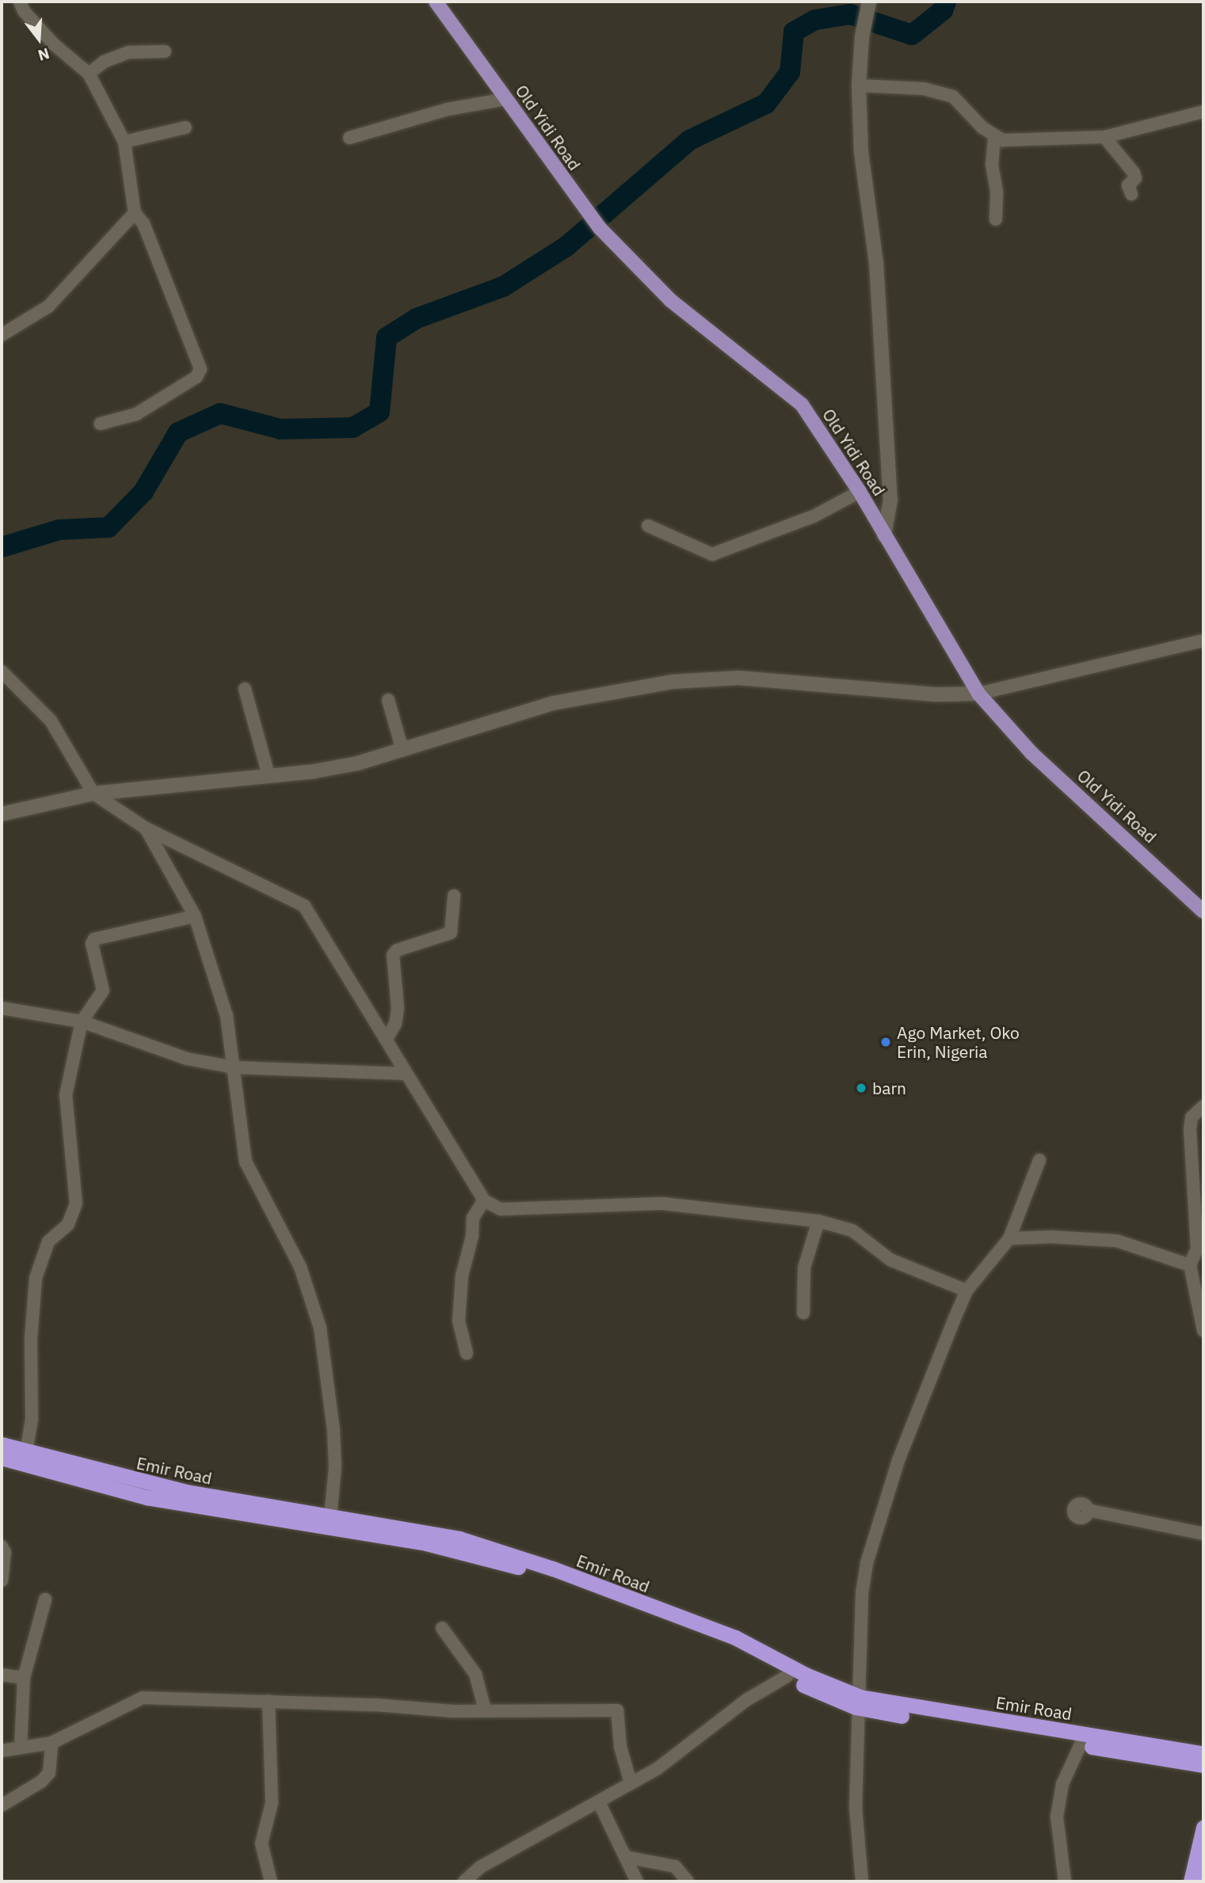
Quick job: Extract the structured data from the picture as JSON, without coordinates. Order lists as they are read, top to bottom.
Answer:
{
  "streets": {
    "highway": ["Emir Road"],
    "main road": ["Old Yidi Road"]
  },
  "places": ["Ago Market, Oko Erin, Nigeria", "barn"],
  "north": "bottom"
}
